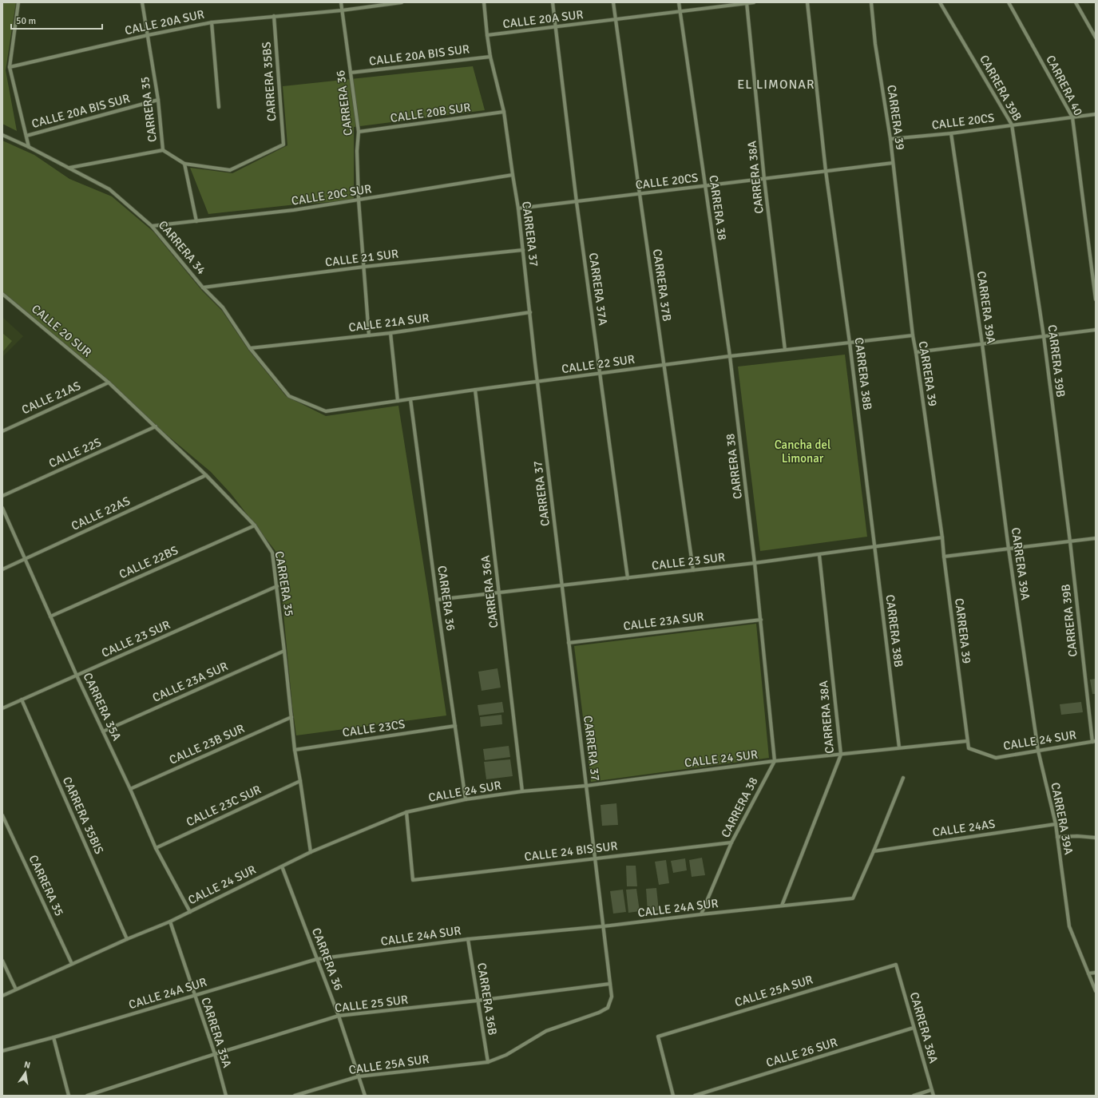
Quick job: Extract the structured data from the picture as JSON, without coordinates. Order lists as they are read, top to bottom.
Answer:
{
  "streets": {
    "street": [
      "CALLE 20A SUR",
      "CALLE 20A BIS SUR",
      "CARRERA 35BS",
      "CARRERA 40",
      "CARRERA 39B",
      "CARRERA 36",
      "CARRERA 35",
      "CALLE 20B SUR",
      "CARRERA 39",
      "CALLE 20CS",
      "CARRERA 38A",
      "CALLE 20C SUR",
      "CARRERA 38",
      "CARRERA 37",
      "CARRERA 34",
      "CALLE 21 SUR",
      "CARRERA 37B",
      "CARRERA 37A",
      "CARRERA 39A",
      "CALLE 21A SUR",
      "CALLE 20 SUR",
      "CALLE 22 SUR",
      "CARRERA 38B",
      "CALLE 21AS",
      "CALLE 22S",
      "CALLE 22AS",
      "CALLE 23 SUR",
      "CALLE 22BS",
      "CARRERA 36A",
      "CALLE 23A SUR",
      "CARRERA 35A",
      "CALLE 23CS",
      "CALLE 24 SUR",
      "CALLE 23B SUR",
      "CALLE 23C SUR",
      "CARRERA 35BIS",
      "CALLE 24AS",
      "CALLE 24 BIS SUR",
      "CALLE 24A SUR",
      "CALLE 25A SUR",
      "CARRERA 36B",
      "CALLE 25 SUR",
      "CALLE 26 SUR"
    ]
  },
  "crossings": [
    ["CALLE 20A SUR", "CARRERA 35BS"],
    ["CALLE 20A SUR", "CARRERA 36"],
    ["CALLE 20A SUR", "CARRERA 35"],
    ["CALLE 20A SUR", "CARRERA 38A"],
    ["CALLE 20A SUR", "CARRERA 38"],
    ["CALLE 20A SUR", "CARRERA 37"],
    ["CALLE 20A SUR", "CARRERA 37B"],
    ["CALLE 20A SUR", "CARRERA 37A"],
    ["CALLE 20A BIS SUR", "CARRERA 36"],
    ["CALLE 20A BIS SUR", "CARRERA 35"],
    ["CALLE 20A BIS SUR", "CARRERA 37"],
    ["CARRERA 35BS", "CARRERA 35"],
    ["CARRERA 40", "CALLE 20CS"],
    ["CARRERA 39B", "CALLE 20CS"],
    ["CARRERA 39B", "CALLE 24 SUR"],
    ["CARRERA 36", "CALLE 20B SUR"],
    ["CARRERA 36", "CALLE 20C SUR"],
    ["CARRERA 36", "CALLE 21 SUR"],
    ["CARRERA 36", "CALLE 21A SUR"],
    ["CARRERA 36", "CALLE 22 SUR"],
    ["CARRERA 36", "CALLE 23 SUR"],
    ["CARRERA 36", "CALLE 23CS"],
    ["CARRERA 36", "CALLE 24 SUR"],
    ["CARRERA 36", "CALLE 24A SUR"],
    ["CARRERA 36", "CALLE 25A SUR"],
    ["CARRERA 36", "CALLE 25 SUR"],
    ["CARRERA 35", "CALLE 20 SUR"],
    ["CARRERA 35", "CALLE 21AS"],
    ["CARRERA 35", "CALLE 22S"],
    ["CARRERA 35", "CALLE 22AS"],
    ["CARRERA 35", "CALLE 23 SUR"],
    ["CARRERA 35", "CALLE 22BS"],
    ["CARRERA 35", "CALLE 23A SUR"],
    ["CARRERA 35", "CALLE 23CS"],
    ["CARRERA 35", "CALLE 24 SUR"],
    ["CARRERA 35", "CALLE 23B SUR"],
    ["CARRERA 35", "CALLE 23C SUR"],
    ["CALLE 20B SUR", "CARRERA 37"],
    ["CARRERA 39", "CALLE 20CS"],
    ["CARRERA 39", "CALLE 22 SUR"],
    ["CARRERA 39", "CALLE 23 SUR"],
    ["CARRERA 39", "CALLE 24 SUR"],
    ["CALLE 20CS", "CARRERA 38A"],
    ["CALLE 20CS", "CARRERA 38"],
    ["CALLE 20CS", "CARRERA 37"],
    ["CALLE 20CS", "CARRERA 37B"],
    ["CALLE 20CS", "CARRERA 37A"],
    ["CALLE 20CS", "CARRERA 39A"],
    ["CALLE 20CS", "CARRERA 38B"],
    ["CARRERA 38A", "CALLE 22 SUR"],
    ["CARRERA 38A", "CALLE 23 SUR"],
    ["CARRERA 38A", "CALLE 24 SUR"],
    ["CARRERA 38A", "CALLE 24A SUR"],
    ["CARRERA 38A", "CALLE 25A SUR"],
    ["CARRERA 38A", "CALLE 26 SUR"],
    ["CALLE 20C SUR", "CARRERA 37"],
    ["CALLE 20C SUR", "CARRERA 34"],
    ["CARRERA 38", "CALLE 22 SUR"],
    ["CARRERA 38", "CALLE 23 SUR"],
    ["CARRERA 38", "CALLE 23A SUR"],
    ["CARRERA 38", "CALLE 24 SUR"],
    ["CARRERA 38", "CALLE 24 BIS SUR"],
    ["CARRERA 38", "CALLE 24A SUR"],
    ["CARRERA 37", "CALLE 21 SUR"],
    ["CARRERA 37", "CALLE 21A SUR"],
    ["CARRERA 37", "CALLE 22 SUR"],
    ["CARRERA 37", "CALLE 23 SUR"],
    ["CARRERA 37", "CALLE 23A SUR"],
    ["CARRERA 37", "CALLE 24 SUR"],
    ["CARRERA 37", "CALLE 24 BIS SUR"],
    ["CARRERA 37", "CALLE 24A SUR"],
    ["CARRERA 37", "CALLE 25A SUR"],
    ["CARRERA 37", "CALLE 25 SUR"],
    ["CARRERA 34", "CALLE 21 SUR"],
    ["CARRERA 34", "CALLE 21A SUR"],
    ["CARRERA 34", "CALLE 22 SUR"],
    ["CARRERA 37B", "CALLE 22 SUR"],
    ["CARRERA 37B", "CALLE 23 SUR"],
    ["CARRERA 37A", "CALLE 22 SUR"],
    ["CARRERA 37A", "CALLE 23 SUR"],
    ["CARRERA 39A", "CALLE 24 SUR"],
    ["CARRERA 39A", "CALLE 24AS"],
    ["CALLE 20 SUR", "CALLE 21AS"],
    ["CALLE 22 SUR", "CARRERA 38B"],
    ["CALLE 22 SUR", "CARRERA 36A"],
    ["CARRERA 38B", "CALLE 23 SUR"],
    ["CARRERA 38B", "CALLE 24 SUR"],
    ["CALLE 22AS", "CARRERA 35A"],
    ["CALLE 23 SUR", "CARRERA 36A"],
    ["CALLE 23 SUR", "CARRERA 35A"],
    ["CALLE 23 SUR", "CARRERA 35BIS"],
    ["CALLE 22BS", "CARRERA 35A"],
    ["CARRERA 36A", "CALLE 24 SUR"],
    ["CALLE 23A SUR", "CARRERA 35A"],
    ["CARRERA 35A", "CALLE 24 SUR"],
    ["CARRERA 35A", "CALLE 23B SUR"],
    ["CARRERA 35A", "CALLE 23C SUR"],
    ["CARRERA 35A", "CALLE 24A SUR"],
    ["CARRERA 35A", "CALLE 25 SUR"],
    ["CALLE 24 SUR", "CARRERA 35BIS"],
    ["CALLE 24 SUR", "CALLE 24 BIS SUR"],
    ["CALLE 24AS", "CALLE 24A SUR"],
    ["CALLE 24A SUR", "CARRERA 36B"],
    ["CALLE 25A SUR", "CARRERA 36B"],
    ["CALLE 25A SUR", "CALLE 25 SUR"],
    ["CARRERA 36B", "CALLE 25 SUR"]
  ],
  "districts": ["EL LIMONAR"],
  "parks": ["Cancha del Limonar"],
  "scale_bar": "50 m",
  "north": "top"
}
